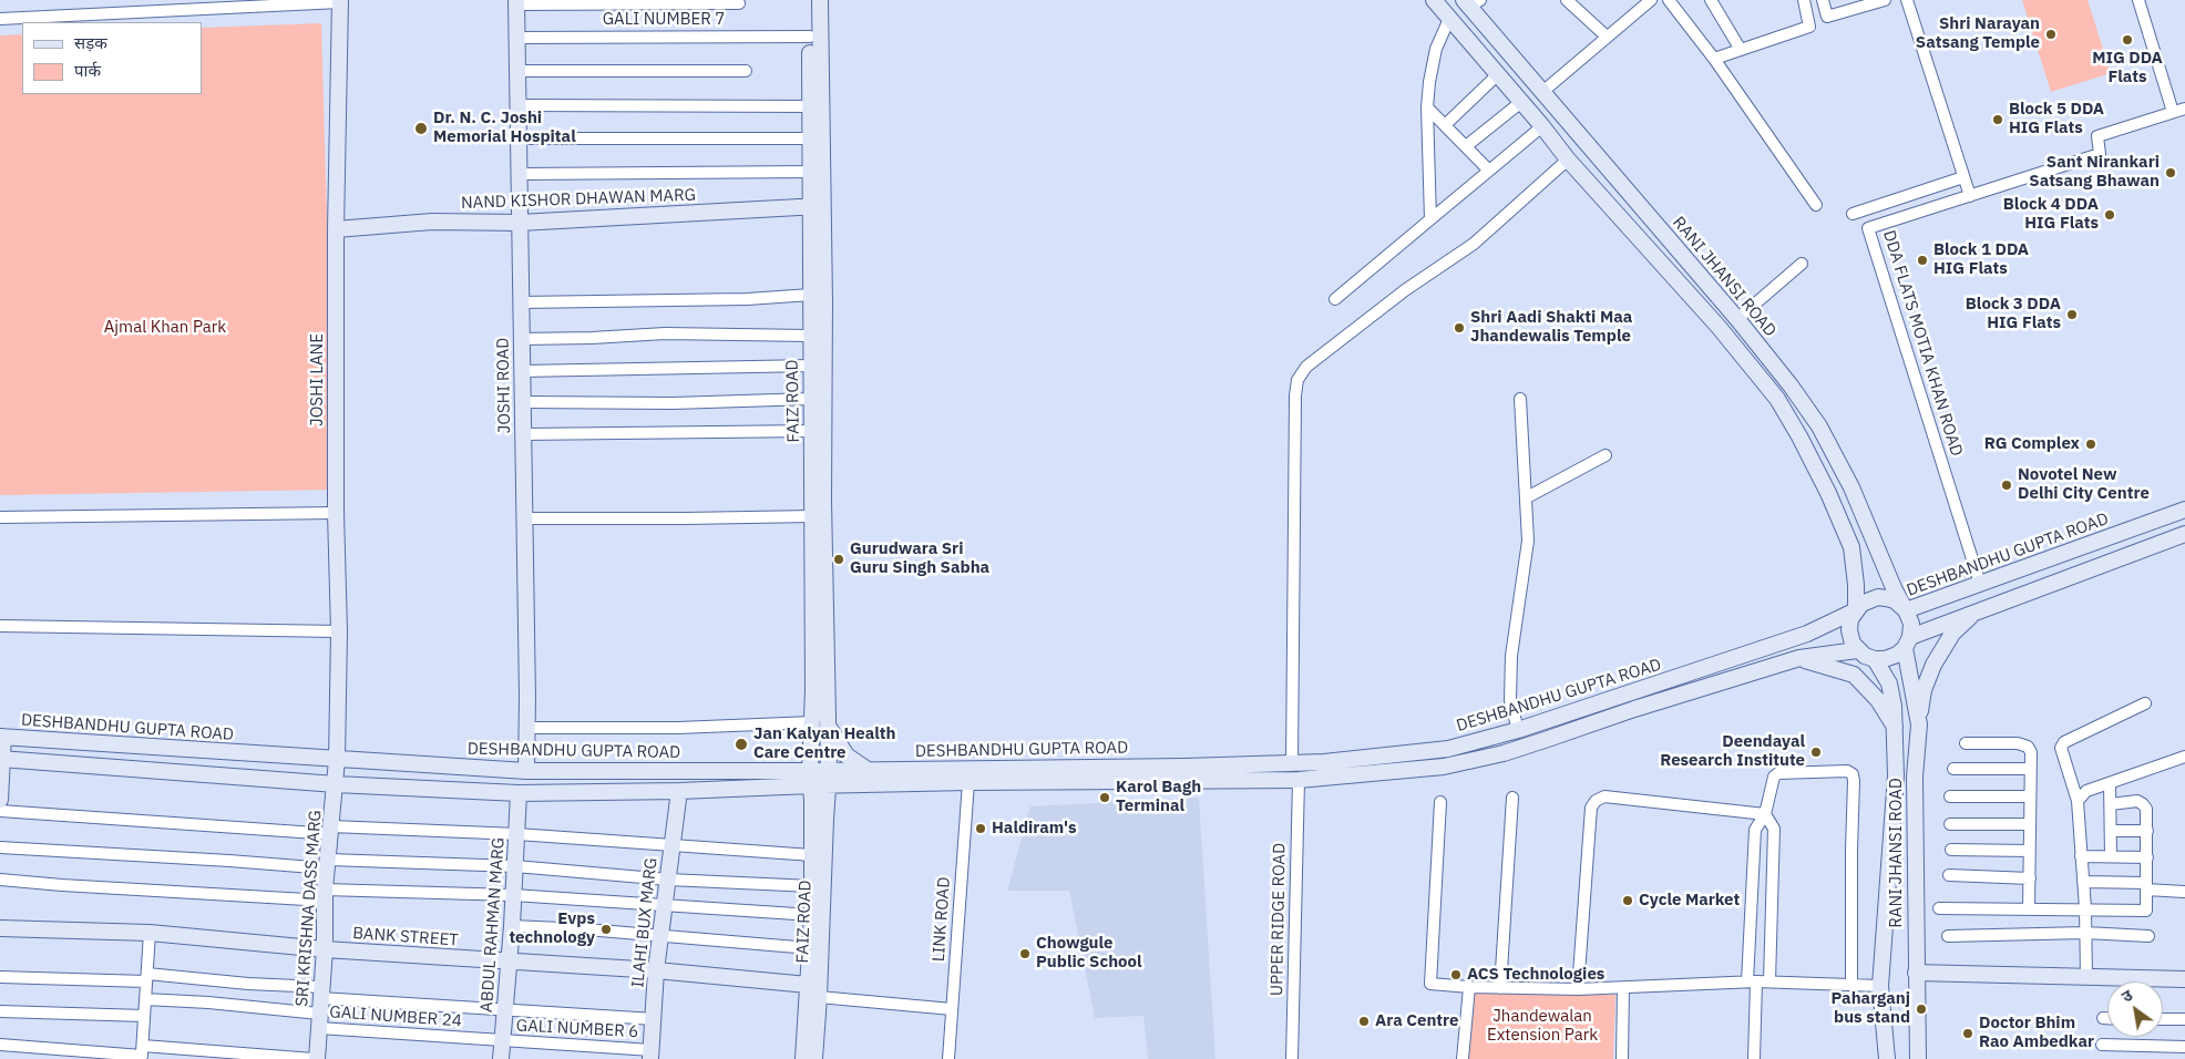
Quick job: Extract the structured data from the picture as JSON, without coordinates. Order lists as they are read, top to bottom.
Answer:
{
  "streets": {
    "street": [
      "GALI NUMBER 7",
      "NAND KISHOR DHAWAN MARG",
      "RANI JHANSI ROAD",
      "DDA FLATS MOTIA KHAN ROAD",
      "JOSHI LANE",
      "JOSHI ROAD",
      "FAIZ ROAD",
      "DESHBANDHU GUPTA ROAD",
      "SRI KRISHNA DASS MARG",
      "LINK ROAD",
      "UPPER RIDGE ROAD",
      "ILAHI BUX MARG",
      "ABDUL RAHMAN MARG",
      "BANK STREET",
      "GALI NUMBER 24",
      "GALI NUMBER 6"
    ]
  },
  "crossings": [
    ["GALI NUMBER 7", "JOSHI ROAD"],
    ["GALI NUMBER 7", "FAIZ ROAD"],
    ["NAND KISHOR DHAWAN MARG", "JOSHI LANE"],
    ["NAND KISHOR DHAWAN MARG", "JOSHI ROAD"],
    ["NAND KISHOR DHAWAN MARG", "FAIZ ROAD"],
    ["RANI JHANSI ROAD", "DESHBANDHU GUPTA ROAD"],
    ["DDA FLATS MOTIA KHAN ROAD", "DESHBANDHU GUPTA ROAD"],
    ["JOSHI LANE", "DESHBANDHU GUPTA ROAD"],
    ["JOSHI LANE", "SRI KRISHNA DASS MARG"],
    ["JOSHI ROAD", "DESHBANDHU GUPTA ROAD"],
    ["FAIZ ROAD", "DESHBANDHU GUPTA ROAD"],
    ["FAIZ ROAD", "BANK STREET"],
    ["DESHBANDHU GUPTA ROAD", "SRI KRISHNA DASS MARG"],
    ["DESHBANDHU GUPTA ROAD", "LINK ROAD"],
    ["DESHBANDHU GUPTA ROAD", "UPPER RIDGE ROAD"],
    ["DESHBANDHU GUPTA ROAD", "ILAHI BUX MARG"],
    ["DESHBANDHU GUPTA ROAD", "ABDUL RAHMAN MARG"],
    ["SRI KRISHNA DASS MARG", "BANK STREET"],
    ["SRI KRISHNA DASS MARG", "GALI NUMBER 24"],
    ["ILAHI BUX MARG", "BANK STREET"],
    ["ILAHI BUX MARG", "GALI NUMBER 6"],
    ["ABDUL RAHMAN MARG", "BANK STREET"],
    ["ABDUL RAHMAN MARG", "GALI NUMBER 24"],
    ["ABDUL RAHMAN MARG", "GALI NUMBER 6"],
    ["GALI NUMBER 24", "GALI NUMBER 6"]
  ],
  "parks": ["Ajmal Khan Park", "Jhandewalan Extension Park"],
  "places": [
    "Shri Narayan Satsang Temple",
    "MIG DDA Flats",
    "Block 5 DDA HIG Flats",
    "Dr. N. C. Joshi Memorial Hospital",
    "Sant Nirankari Satsang Bhawan",
    "Block 4 DDA HIG Flats",
    "Block 1 DDA HIG Flats",
    "Block 3 DDA HIG Flats",
    "Shri Aadi Shakti Maa Jhandewalis Temple",
    "RG Complex",
    "Novotel New Delhi City Centre",
    "Gurudwara Sri Guru Singh Sabha",
    "Jan Kalyan Health Care Centre",
    "Deendayal Research Institute",
    "Karol Bagh Terminal",
    "Haldiram's",
    "Cycle Market",
    "Evps technology",
    "Chowgule Public School",
    "ACS Technologies",
    "Paharganj bus stand",
    "Ara Centre",
    "Doctor Bhim Rao Ambedkar"
  ],
  "legend": ["सड़क", "पार्क"],
  "north": "top left"
}
